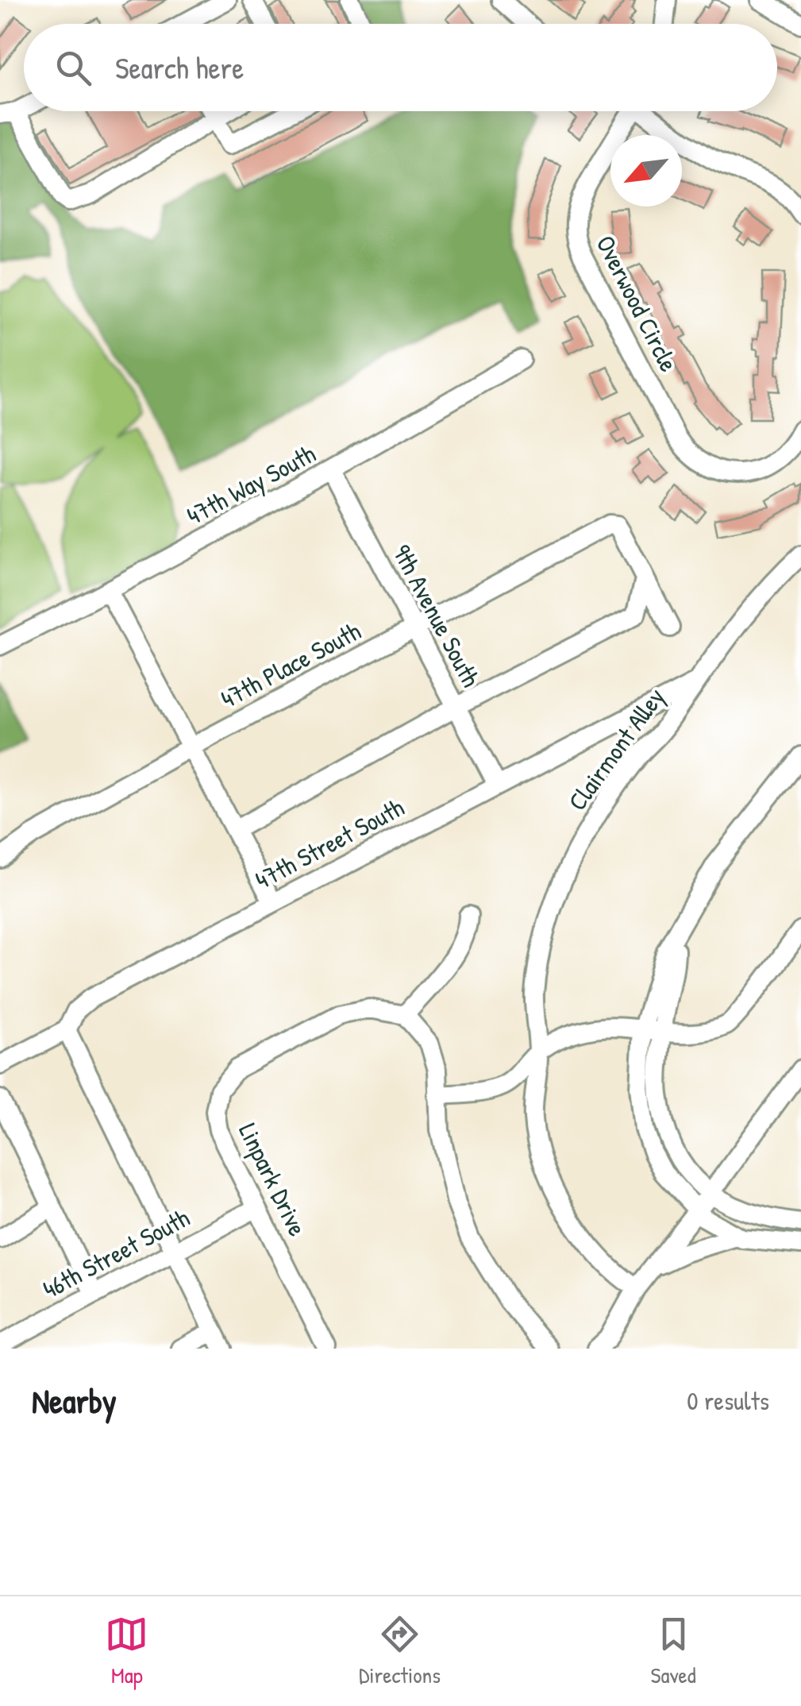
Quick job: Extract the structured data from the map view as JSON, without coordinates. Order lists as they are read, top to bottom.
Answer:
{
  "streets": {
    "street": [
      "Overwood Circle",
      "47th Way South",
      "9th Avenue South",
      "47th Place South",
      "Clairmont Alley",
      "47th Street South",
      "Linpark Drive",
      "46th Street South"
    ]
  },
  "crossings": [
    ["47th Way South", "9th Avenue South"],
    ["9th Avenue South", "47th Place South"],
    ["9th Avenue South", "47th Street South"],
    ["Clairmont Alley", "47th Street South"],
    ["Linpark Drive", "46th Street South"]
  ],
  "north": "bottom left",
  "page": {
    "search": "Search here",
    "heading": ["Nearby", "0 results"],
    "nav": ["Map", "Directions", "Saved"]
  }
}
